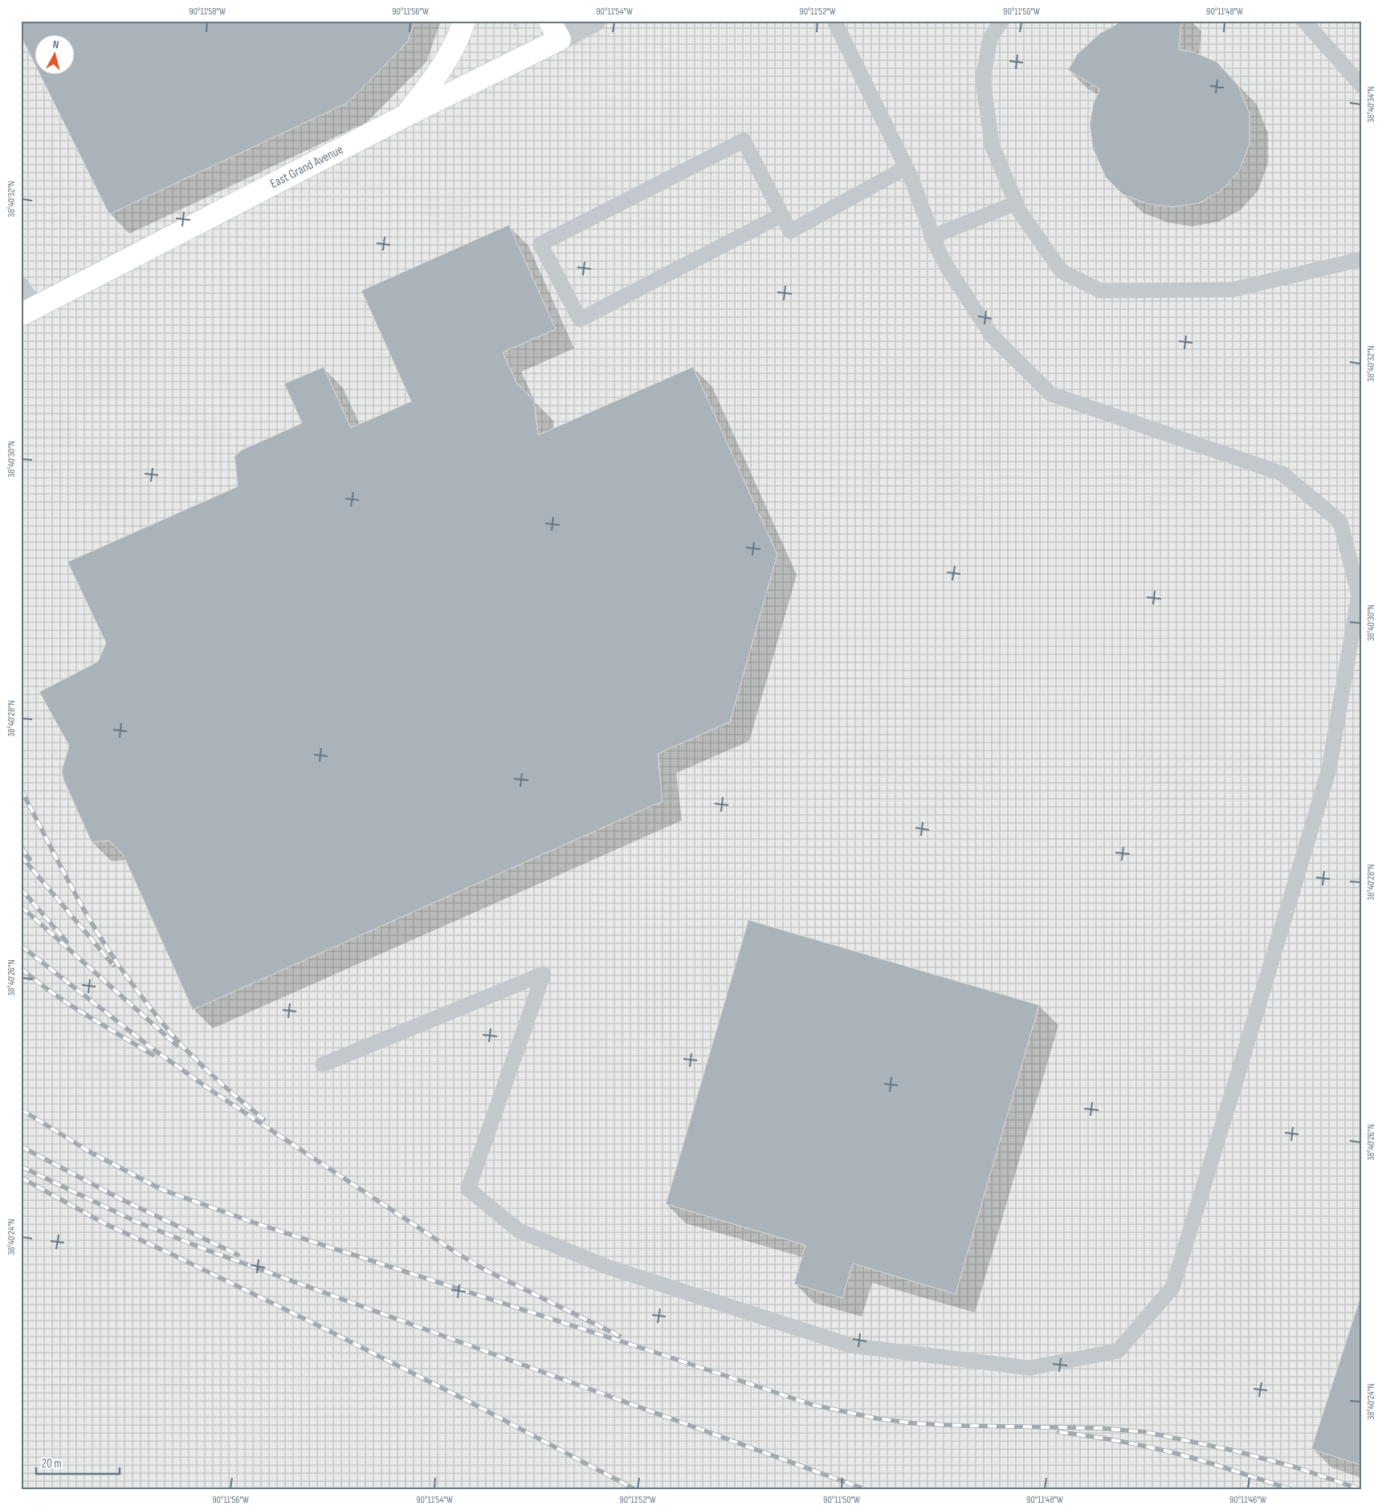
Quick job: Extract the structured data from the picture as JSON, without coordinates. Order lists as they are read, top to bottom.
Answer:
{
  "streets": {
    "main road": ["East Grand Avenue"]
  },
  "scale_bar": "20 m",
  "north": "top",
  "coordinates": [
    "90°11'58\"W",
    "90°11'56\"W",
    "90°11'54\"W",
    "90°11'52\"W",
    "90°11'50\"W",
    "90°11'48\"W",
    "38°40'34\"N",
    "38°40'32\"N",
    "38°40'30\"N",
    "38°40'28\"N",
    "38°40'26\"N",
    "38°40'24\"N",
    "90°11'46\"W"
  ]
}
